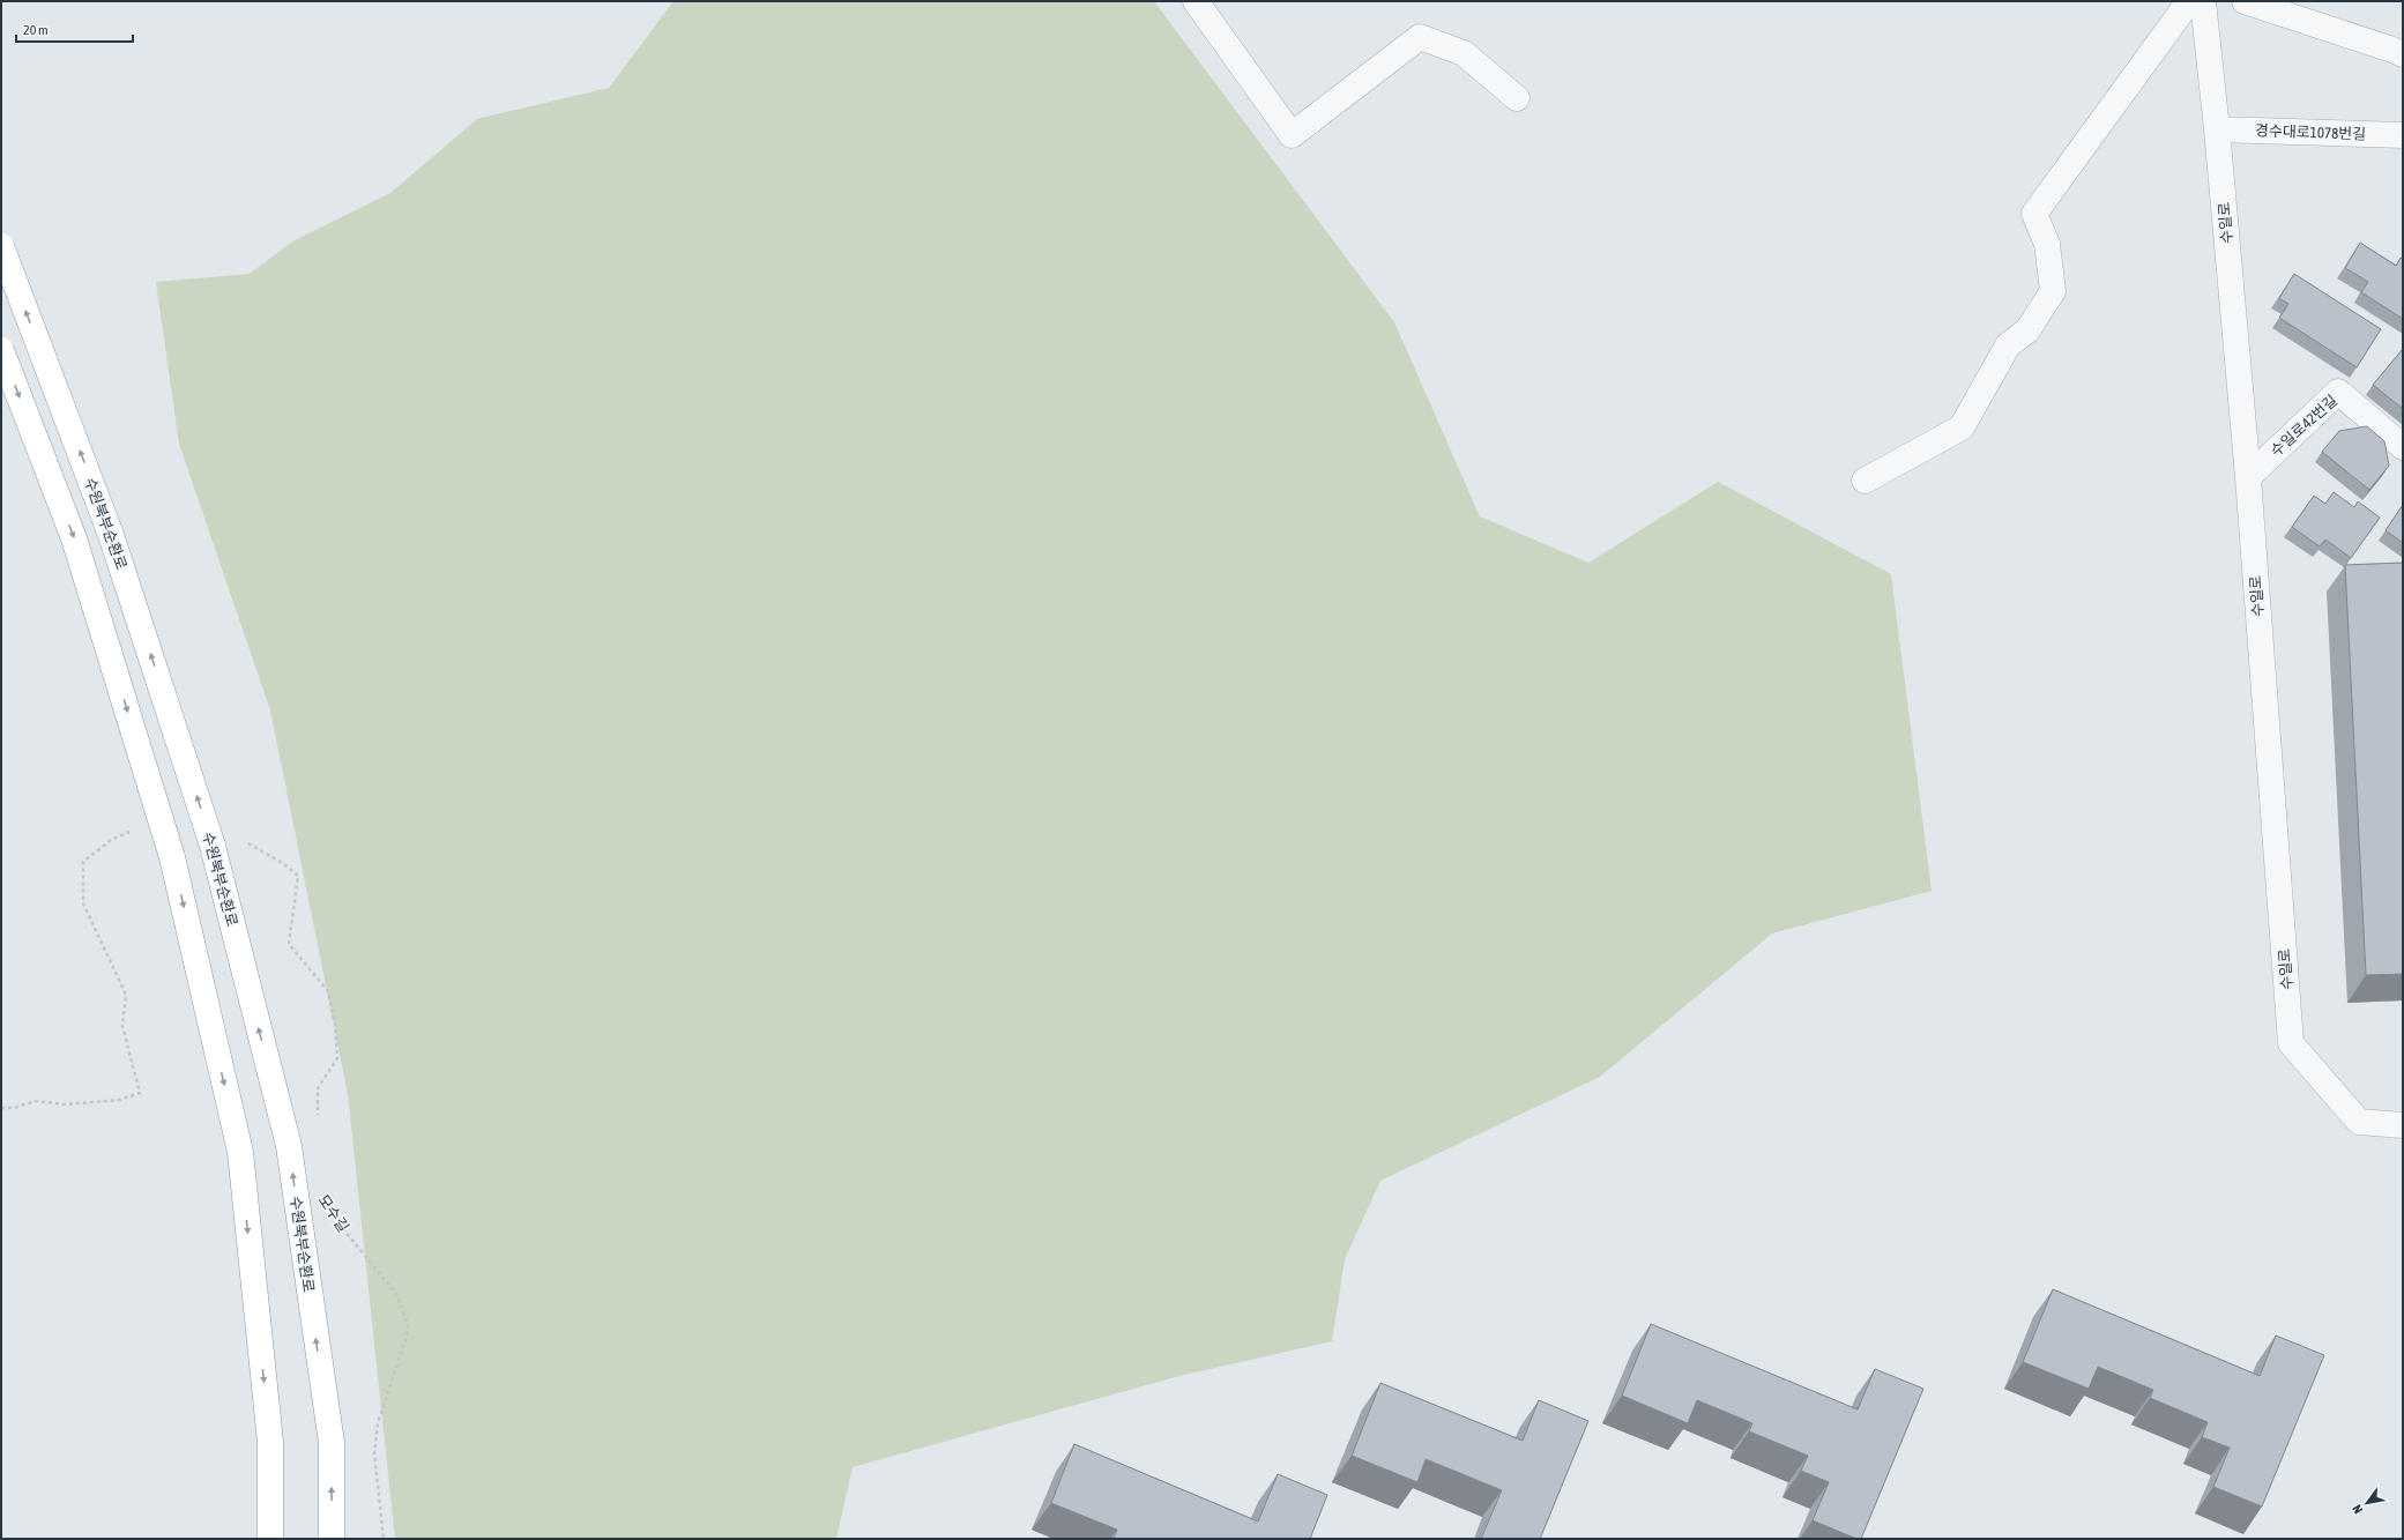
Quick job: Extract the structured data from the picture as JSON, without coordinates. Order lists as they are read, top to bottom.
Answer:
{
  "streets": {
    "highway": ["수원북부순환로"],
    "street": ["경수대로1078번길", "수일로", "수일로42번길"],
    "path": ["모수길"]
  },
  "crossings": [
    ["경수대로1078번길", "수일로"],
    ["수일로", "수일로42번길"]
  ],
  "scale_bar": "20 m",
  "north": "bottom left"
}
